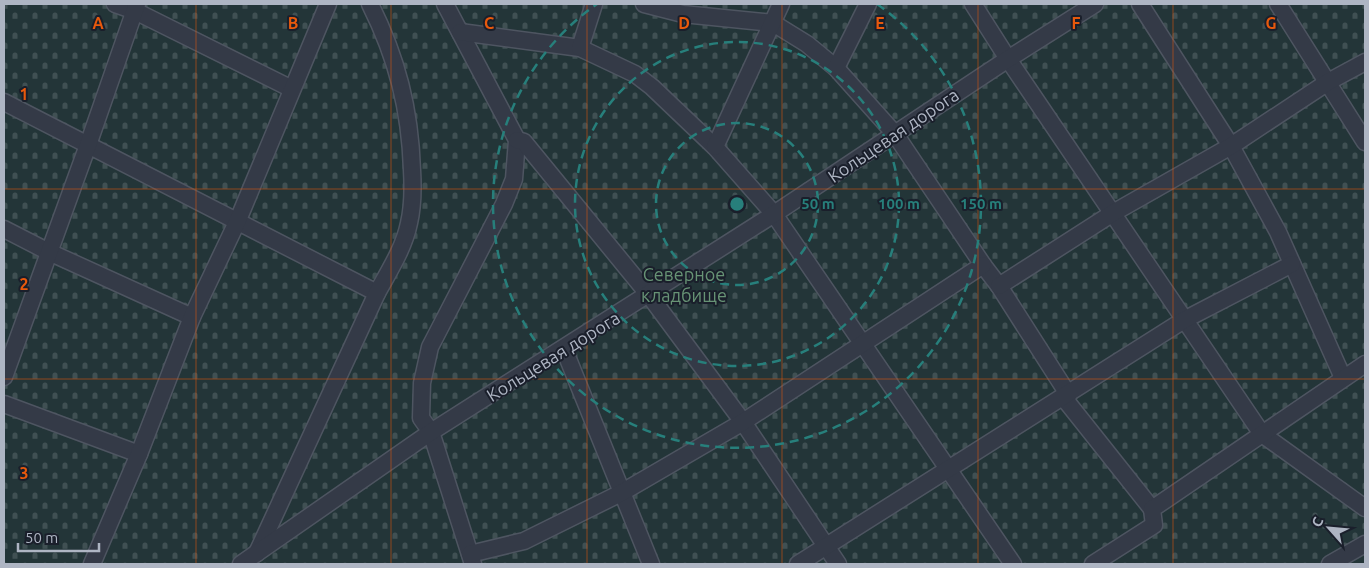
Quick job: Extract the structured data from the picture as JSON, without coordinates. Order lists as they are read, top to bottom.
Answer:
{
  "streets": {
    "lane": ["Кольцевая дорога"]
  },
  "parks": ["Северное кладбище"],
  "scale_bar": "50 m",
  "north": "top left",
  "grid": {
    "columns": [
      "A",
      "B",
      "C",
      "D",
      "E",
      "F",
      "G"
    ],
    "rows": ["1", "2", "3"]
  },
  "rings": ["50 m", "100 m", "150 m"]
}
